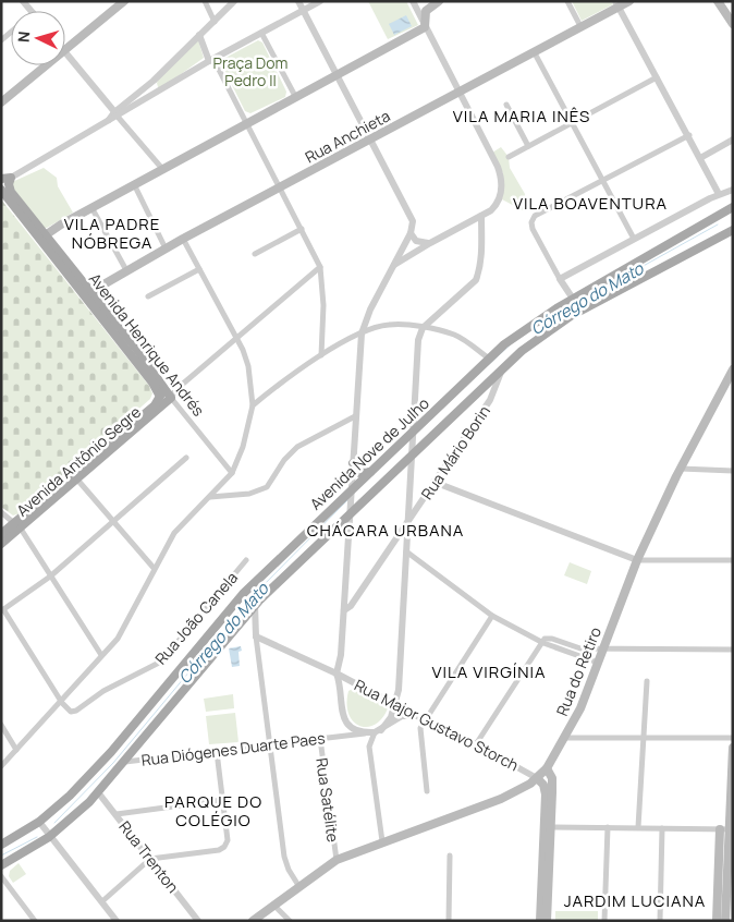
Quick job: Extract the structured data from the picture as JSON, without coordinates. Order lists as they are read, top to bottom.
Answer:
{
  "streets": {
    "main road": [
      "Rua Anchieta",
      "Avenida Henrique Andrés",
      "Avenida Nove de Julho",
      "Avenida Antônio Segre",
      "Rua do Retiro"
    ],
    "street": [
      "Rua Mário Borin",
      "Rua João Canela",
      "Rua Major Gustavo Storch",
      "Rua Diógenes Duarte Paes",
      "Rua Satélite",
      "Rua Trenton"
    ]
  },
  "crossings": [
    ["Rua Anchieta", "Avenida Henrique Andrés"],
    ["Avenida Henrique Andrés", "Avenida Antônio Segre"],
    ["Rua Mário Borin", "Avenida Nove de Julho"],
    ["Avenida Nove de Julho", "Rua Diógenes Duarte Paes"],
    ["Avenida Nove de Julho", "Rua Trenton"],
    ["Rua do Retiro", "Rua Major Gustavo Storch"],
    ["Rua do Retiro", "Rua Satélite"],
    ["Rua Major Gustavo Storch", "Rua Diógenes Duarte Paes"],
    ["Rua Diógenes Duarte Paes", "Rua Satélite"]
  ],
  "districts": [
    "VILA MARIA INÊS",
    "VILA BOAVENTURA",
    "VILA PADRE NÓBREGA",
    "CHÁCARA URBANA",
    "VILA VIRGÍNIA",
    "PARQUE DO COLÉGIO",
    "JARDIM LUCIANA"
  ],
  "water": ["Córrego do Mato"],
  "parks": ["Praça Dom Pedro II"],
  "north": "left"
}
